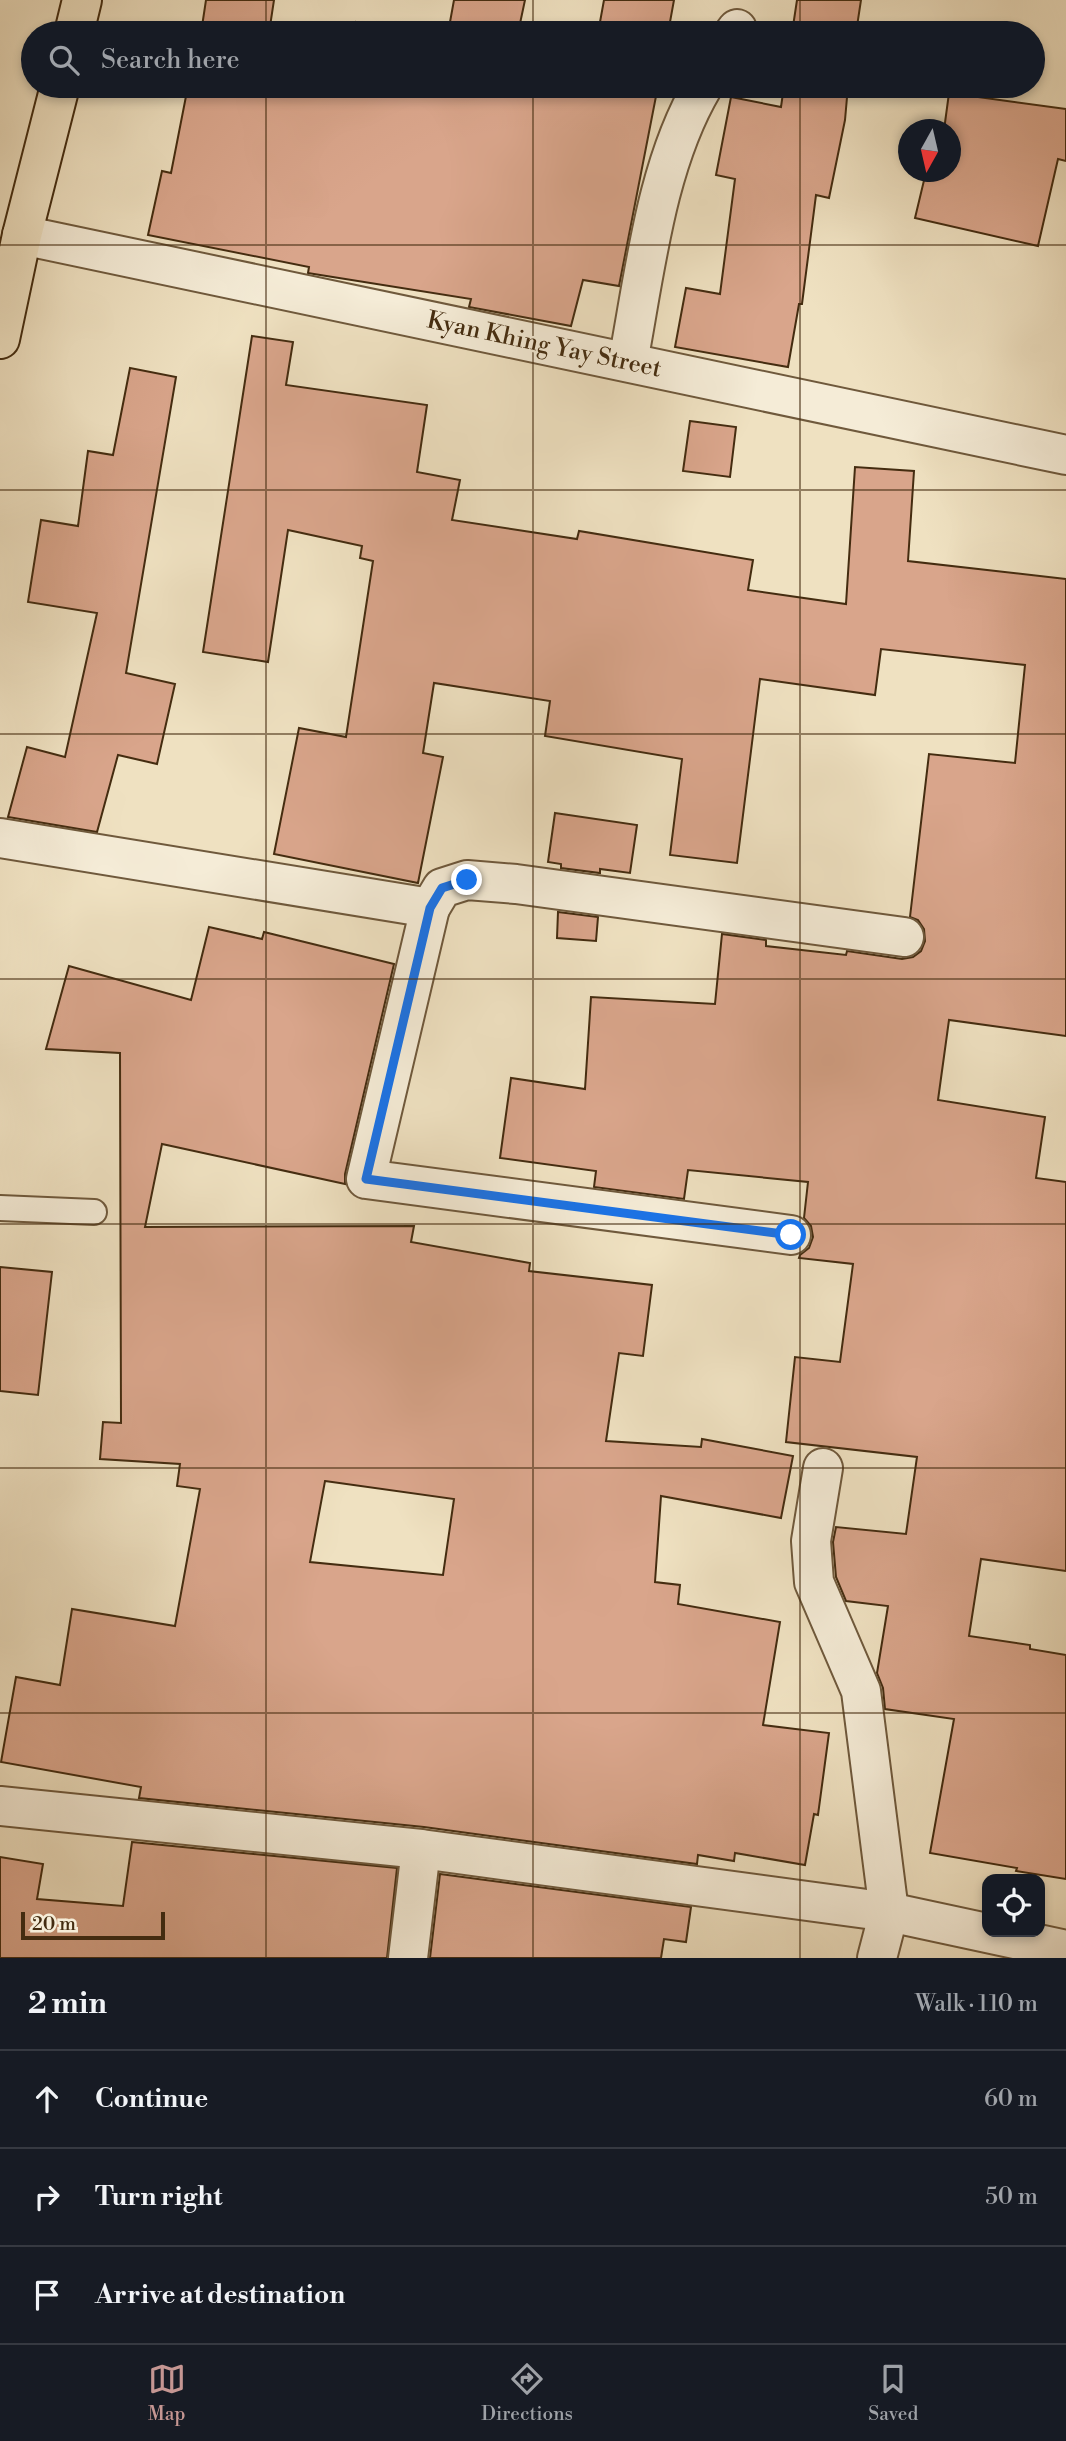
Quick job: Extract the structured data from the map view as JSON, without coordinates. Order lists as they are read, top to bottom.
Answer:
{
  "streets": {
    "street": ["Kyan Khing Yay Street"]
  },
  "scale_bar": "20 m",
  "north": "bottom",
  "page": {
    "search": "Search here",
    "scale": "20 m",
    "heading": ["2 min", "Walk · 110 m"],
    "list": [
      ["Continue", "60 m"],
      ["Turn right", "50 m"],
      "Arrive at destination"
    ],
    "nav": ["Map", "Directions", "Saved"]
  }
}
